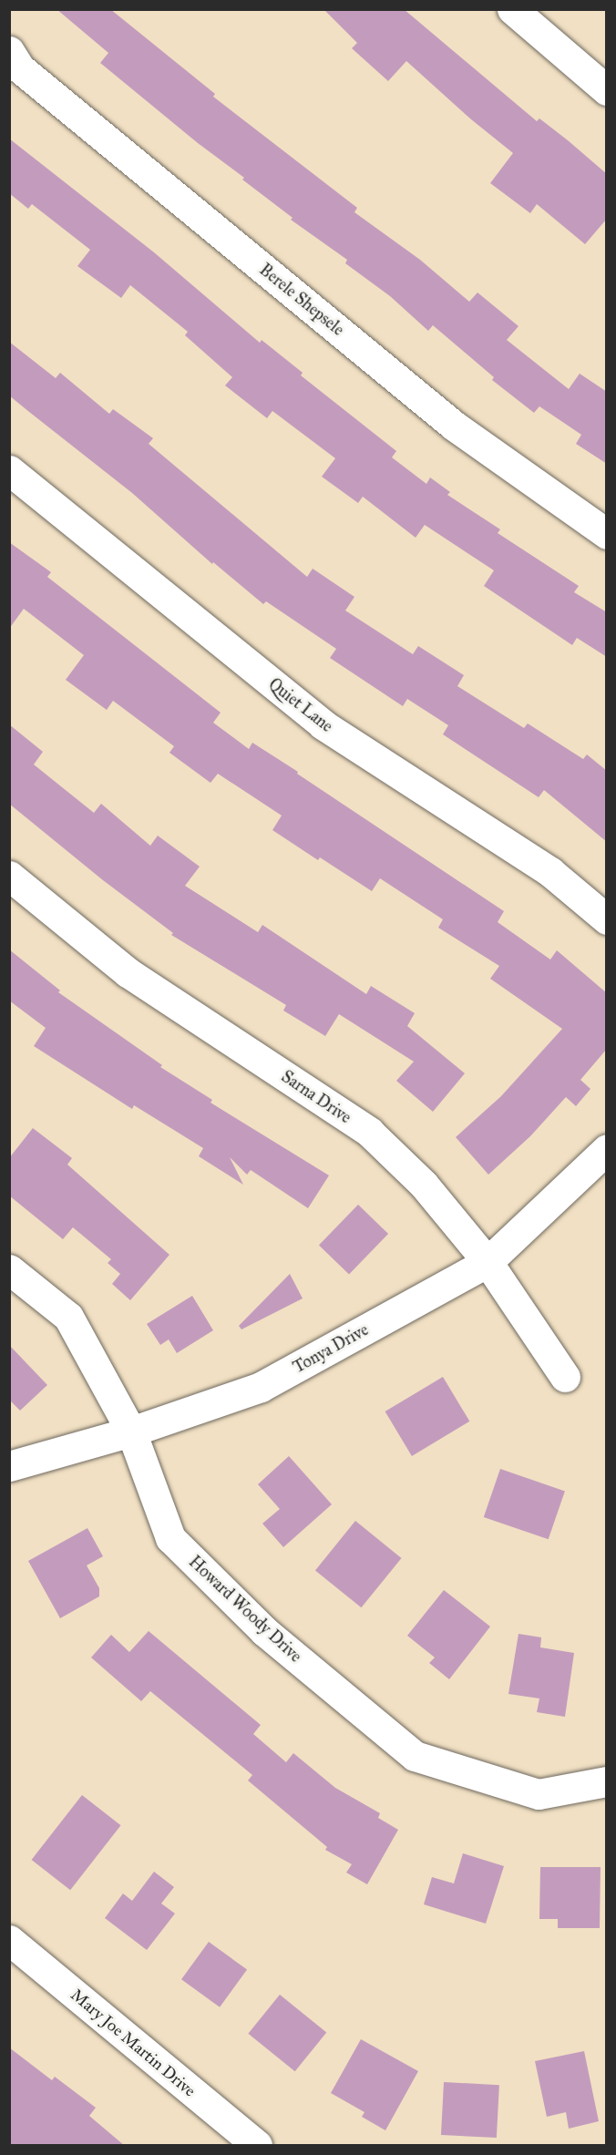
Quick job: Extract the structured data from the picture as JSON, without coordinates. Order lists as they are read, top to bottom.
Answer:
{
  "streets": {
    "street": [
      "Berele Shepsele",
      "Quiet Lane",
      "Sarna Drive",
      "Tonya Drive",
      "Howard Woody Drive",
      "Mary Joe Martin Drive"
    ]
  },
  "crossings": [
    ["Sarna Drive", "Tonya Drive"],
    ["Tonya Drive", "Howard Woody Drive"]
  ]
}
